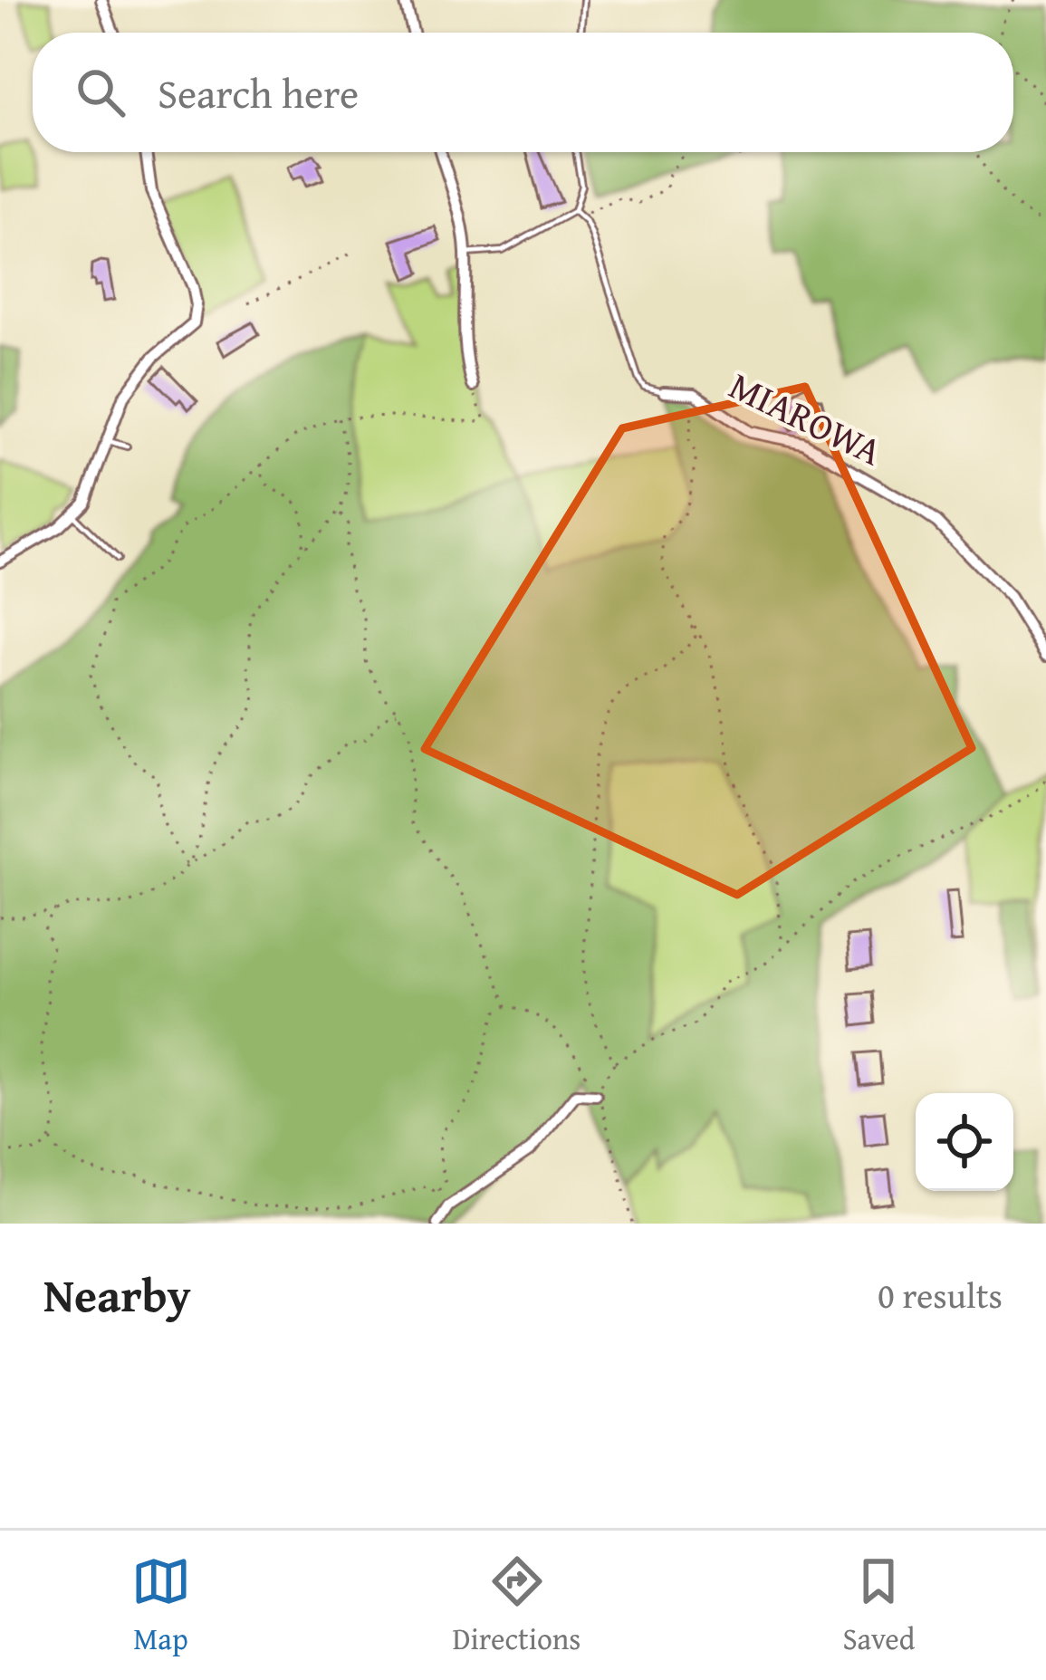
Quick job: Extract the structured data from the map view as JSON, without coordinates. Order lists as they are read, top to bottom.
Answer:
{
  "streets": {
    "street": ["MIAROWA"]
  },
  "page": {
    "search": "Search here",
    "heading": ["Nearby", "0 results"],
    "nav": ["Map", "Directions", "Saved"]
  }
}
